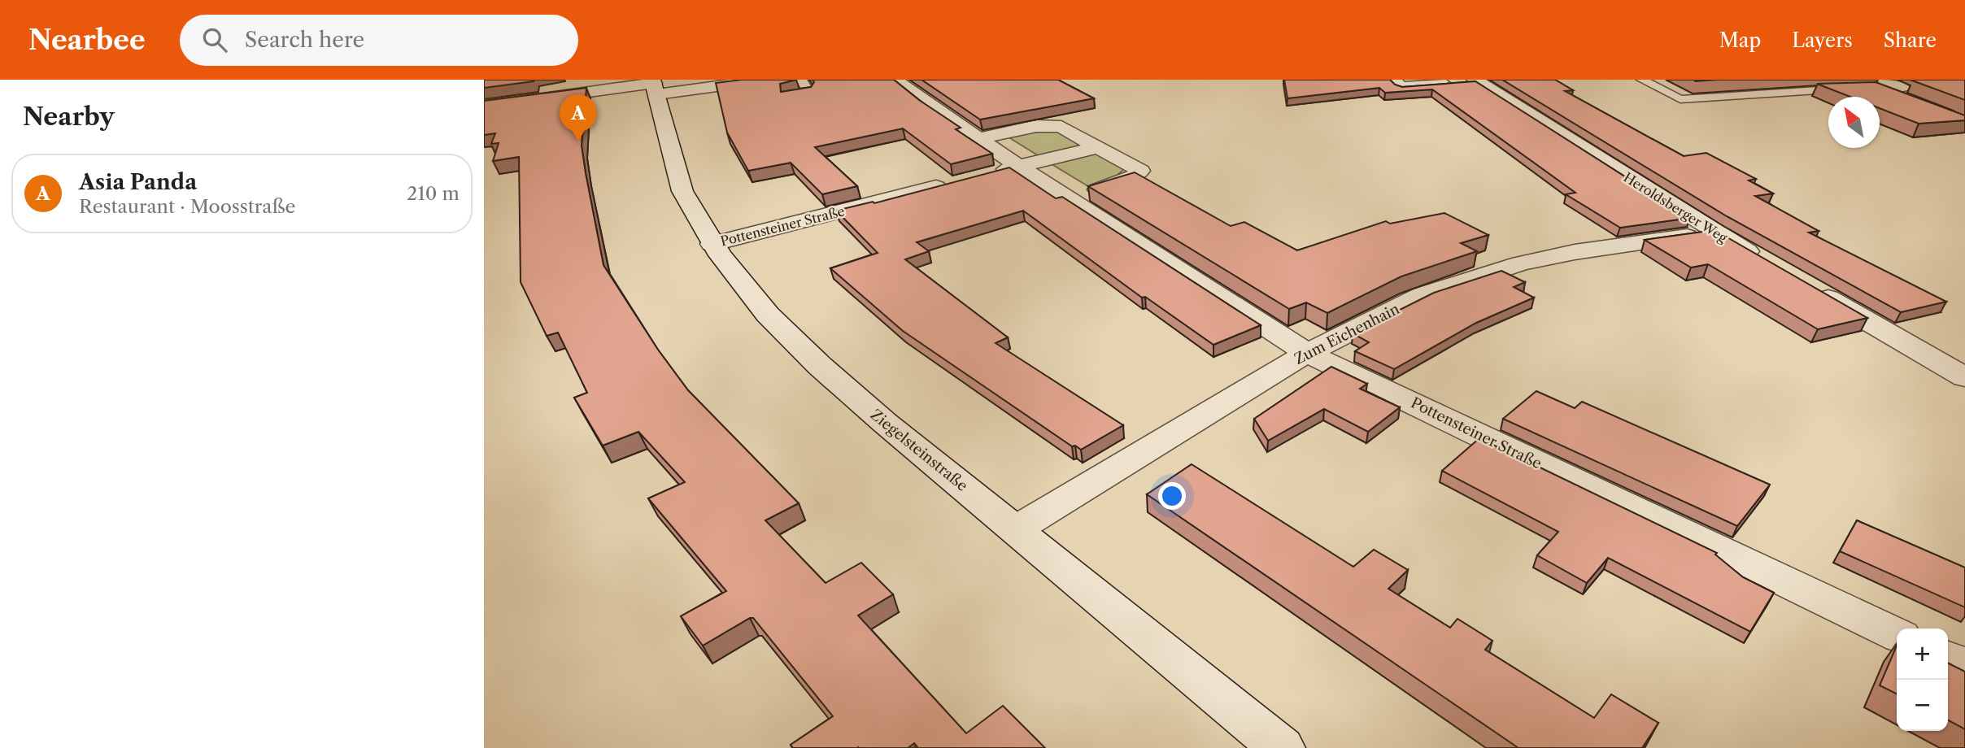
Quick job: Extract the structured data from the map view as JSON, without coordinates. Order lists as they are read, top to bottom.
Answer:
{
  "streets": {
    "street": [
      "Heroldsberger Weg",
      "Pottensteiner Straße",
      "Zum Eichenhain",
      "Ziegelsteinstraße"
    ]
  },
  "crossings": [
    ["Heroldsberger Weg", "Zum Eichenhain"],
    ["Pottensteiner Straße", "Zum Eichenhain"],
    ["Pottensteiner Straße", "Ziegelsteinstraße"],
    ["Zum Eichenhain", "Ziegelsteinstraße"]
  ],
  "north": "top left",
  "page": {
    "header": "Nearbee",
    "search": "Search here",
    "nav": ["Map", "Layers", "Share"],
    "heading": "Nearby",
    "pins": "A",
    "list": [
      {
        "mark": "A",
        "name": "Asia Panda",
        "note": "Restaurant · Moosstraße",
        "value": "210 m"
      }
    ],
    "map_buttons": ["+", "−"]
  }
}
